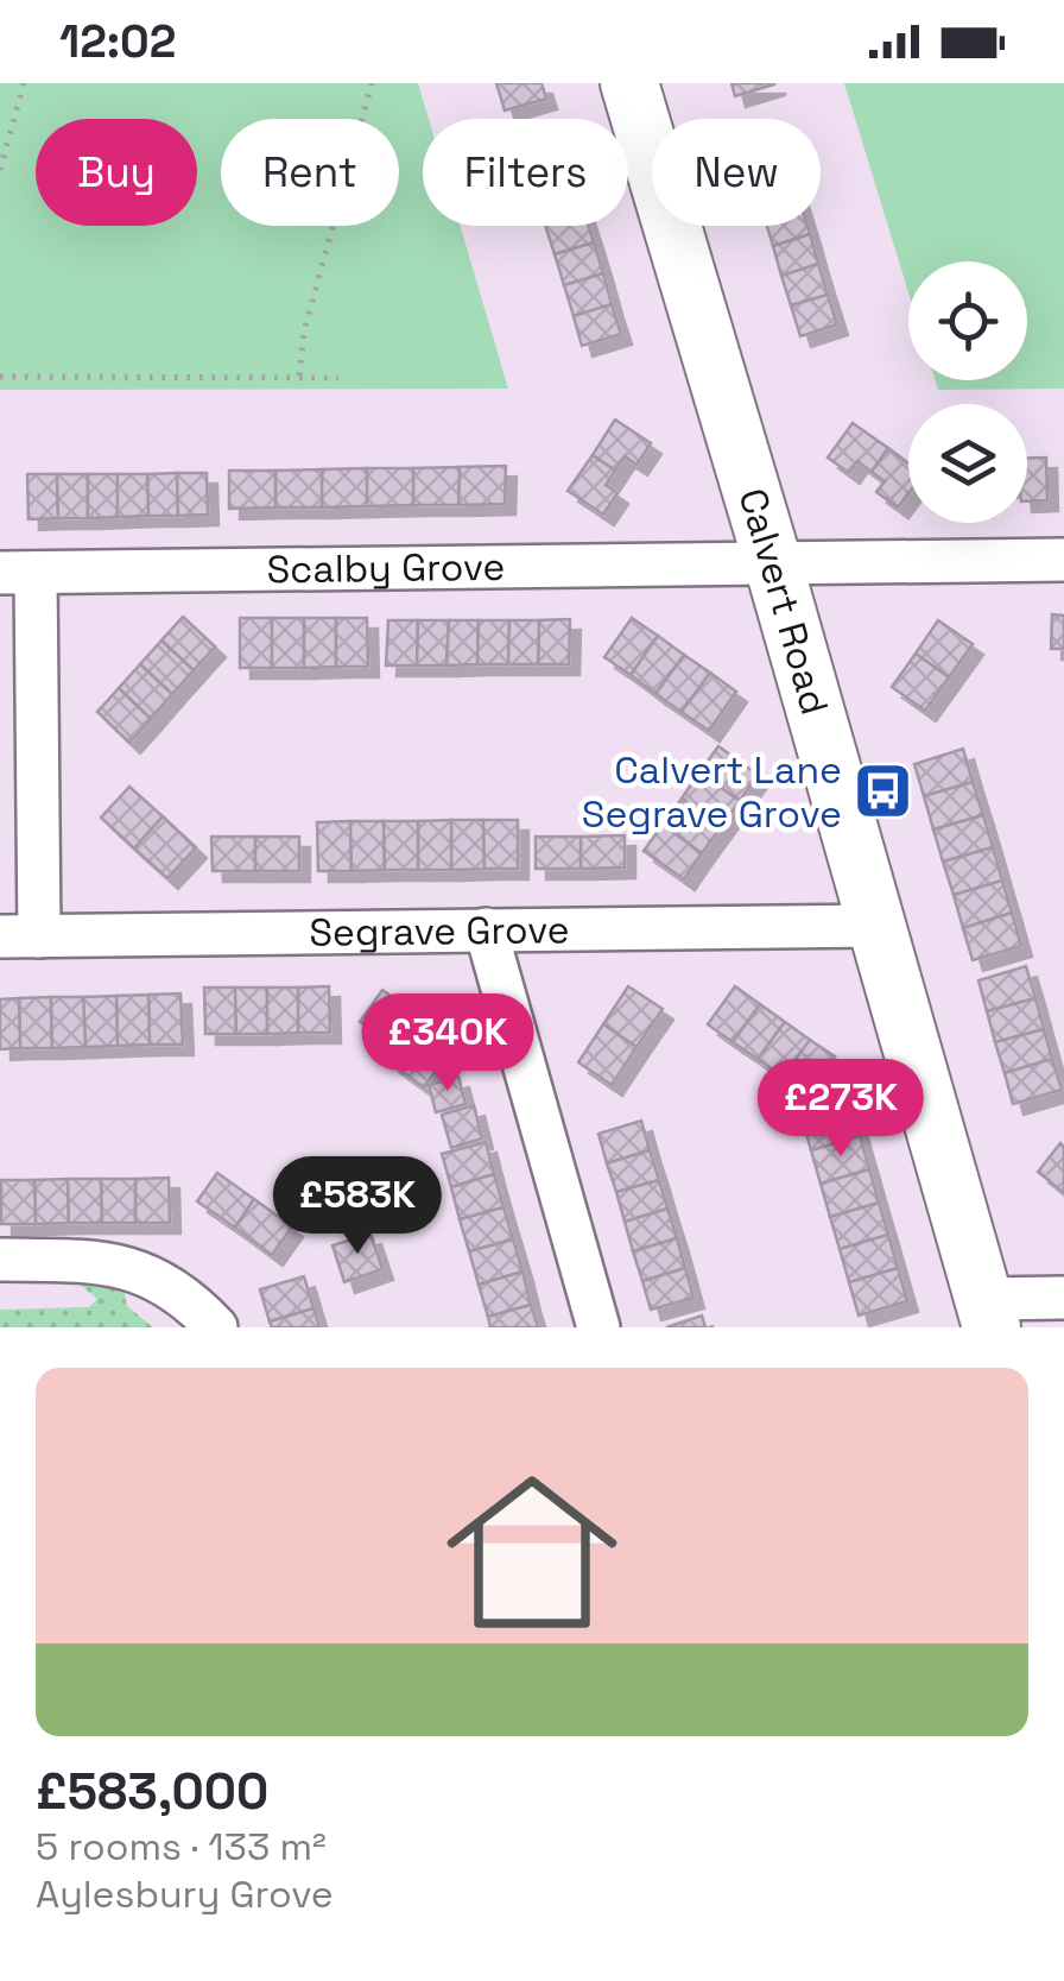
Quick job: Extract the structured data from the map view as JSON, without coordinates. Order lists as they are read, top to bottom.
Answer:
{
  "streets": {
    "street": ["Scalby Grove", "Calvert Road", "Segrave Grove"]
  },
  "crossings": [
    ["Scalby Grove", "Calvert Road"],
    ["Calvert Road", "Segrave Grove"]
  ],
  "places": {
    "bus stop": ["Calvert Lane Segrave Grove"]
  },
  "page": {
    "status": "12:02",
    "chip": [
      "Buy",
      "Rent",
      "Filters",
      "New"
    ],
    "price": ["£340K", "£273K", "£583K"],
    "list": [
      {
        "name": "£583,000",
        "note": "5 rooms · 133 m² · Aylesbury Grove"
      }
    ]
  }
}
